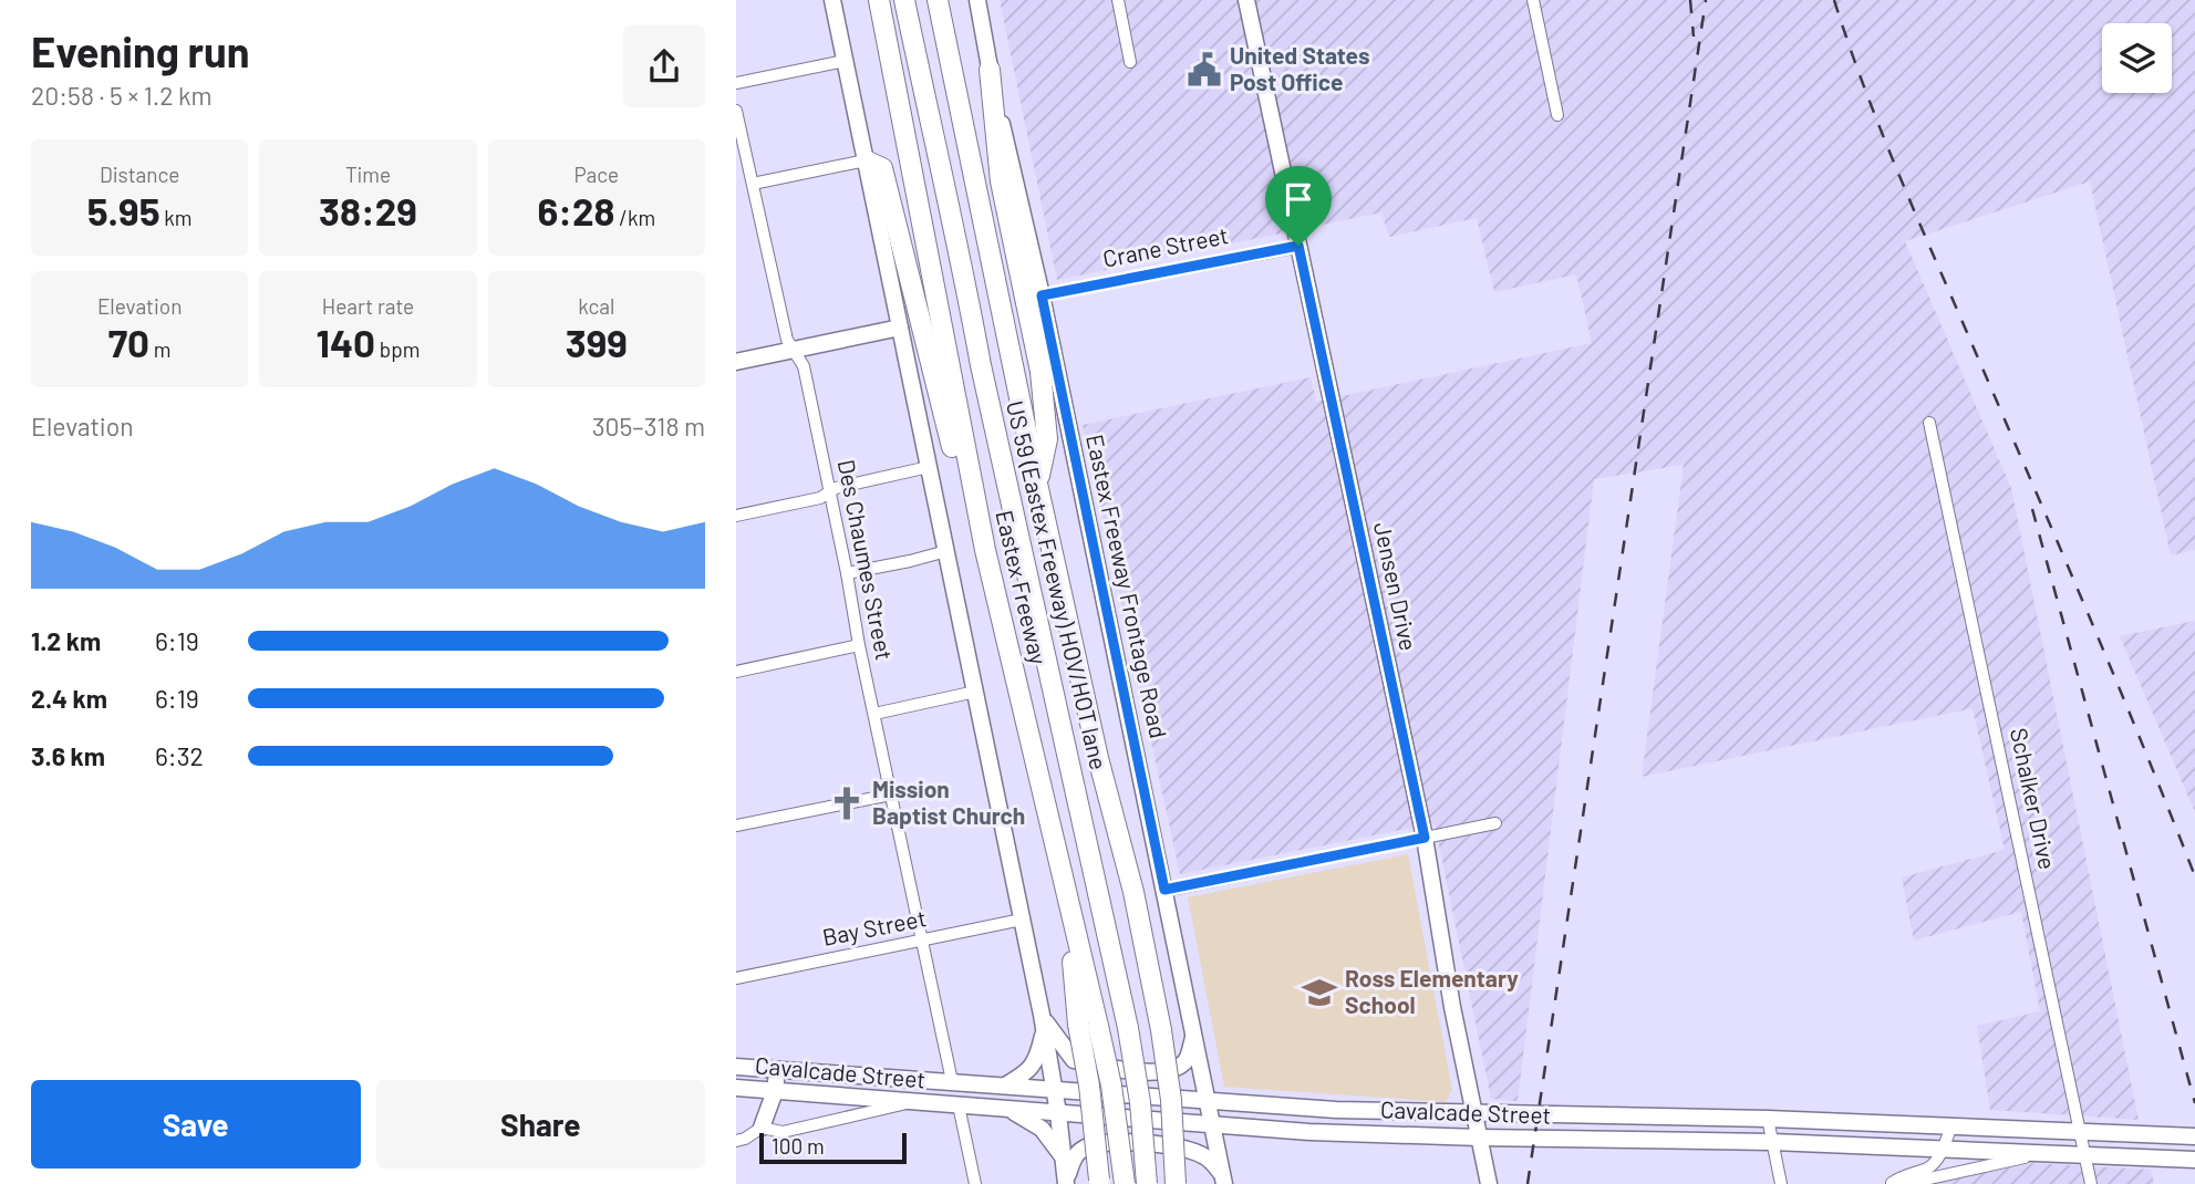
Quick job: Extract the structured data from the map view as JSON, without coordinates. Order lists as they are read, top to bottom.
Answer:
{
  "streets": {
    "highway": ["US 59 (Eastex Freeway) HOV/HOT lane", "Eastex Freeway"],
    "main road": ["Eastex Freeway Frontage Road", "Jensen Drive", "Cavalcade Street"],
    "street": [
      "Crane Street",
      "Des Chaumes Street",
      "Schalker Drive",
      "Bay Street"
    ]
  },
  "crossings": [
    ["Crane Street", "Eastex Freeway Frontage Road"],
    ["Crane Street", "Jensen Drive"],
    ["Des Chaumes Street", "Bay Street"],
    ["Des Chaumes Street", "Cavalcade Street"],
    ["Eastex Freeway Frontage Road", "Cavalcade Street"],
    ["Jensen Drive", "Cavalcade Street"],
    ["Schalker Drive", "Cavalcade Street"]
  ],
  "places": {
    "public building": ["United States Post Office"],
    "church": ["Mission Baptist Church"],
    "school or university": ["Ross Elementary School"]
  },
  "scale_bar": "100 m",
  "page": {
    "heading": ["Evening run", "20:58 · 5 × 1.2 km"],
    "stats": [
      ["Distance", "5.95 km"],
      ["Time", "38:29"],
      ["Pace", "6:28 /km"],
      ["Elevation", "70 m"],
      ["Heart rate", "140 bpm"],
      ["kcal", "399"]
    ],
    "chart": ["Elevation", "305–318 m"],
    "list": [
      {
        "name": "1.2 km",
        "note": "6:19"
      },
      {
        "name": "2.4 km",
        "note": "6:19"
      },
      {
        "name": "3.6 km",
        "note": "6:32"
      }
    ],
    "buttons": ["Save", "Share"],
    "scale": "100 m"
  }
}
